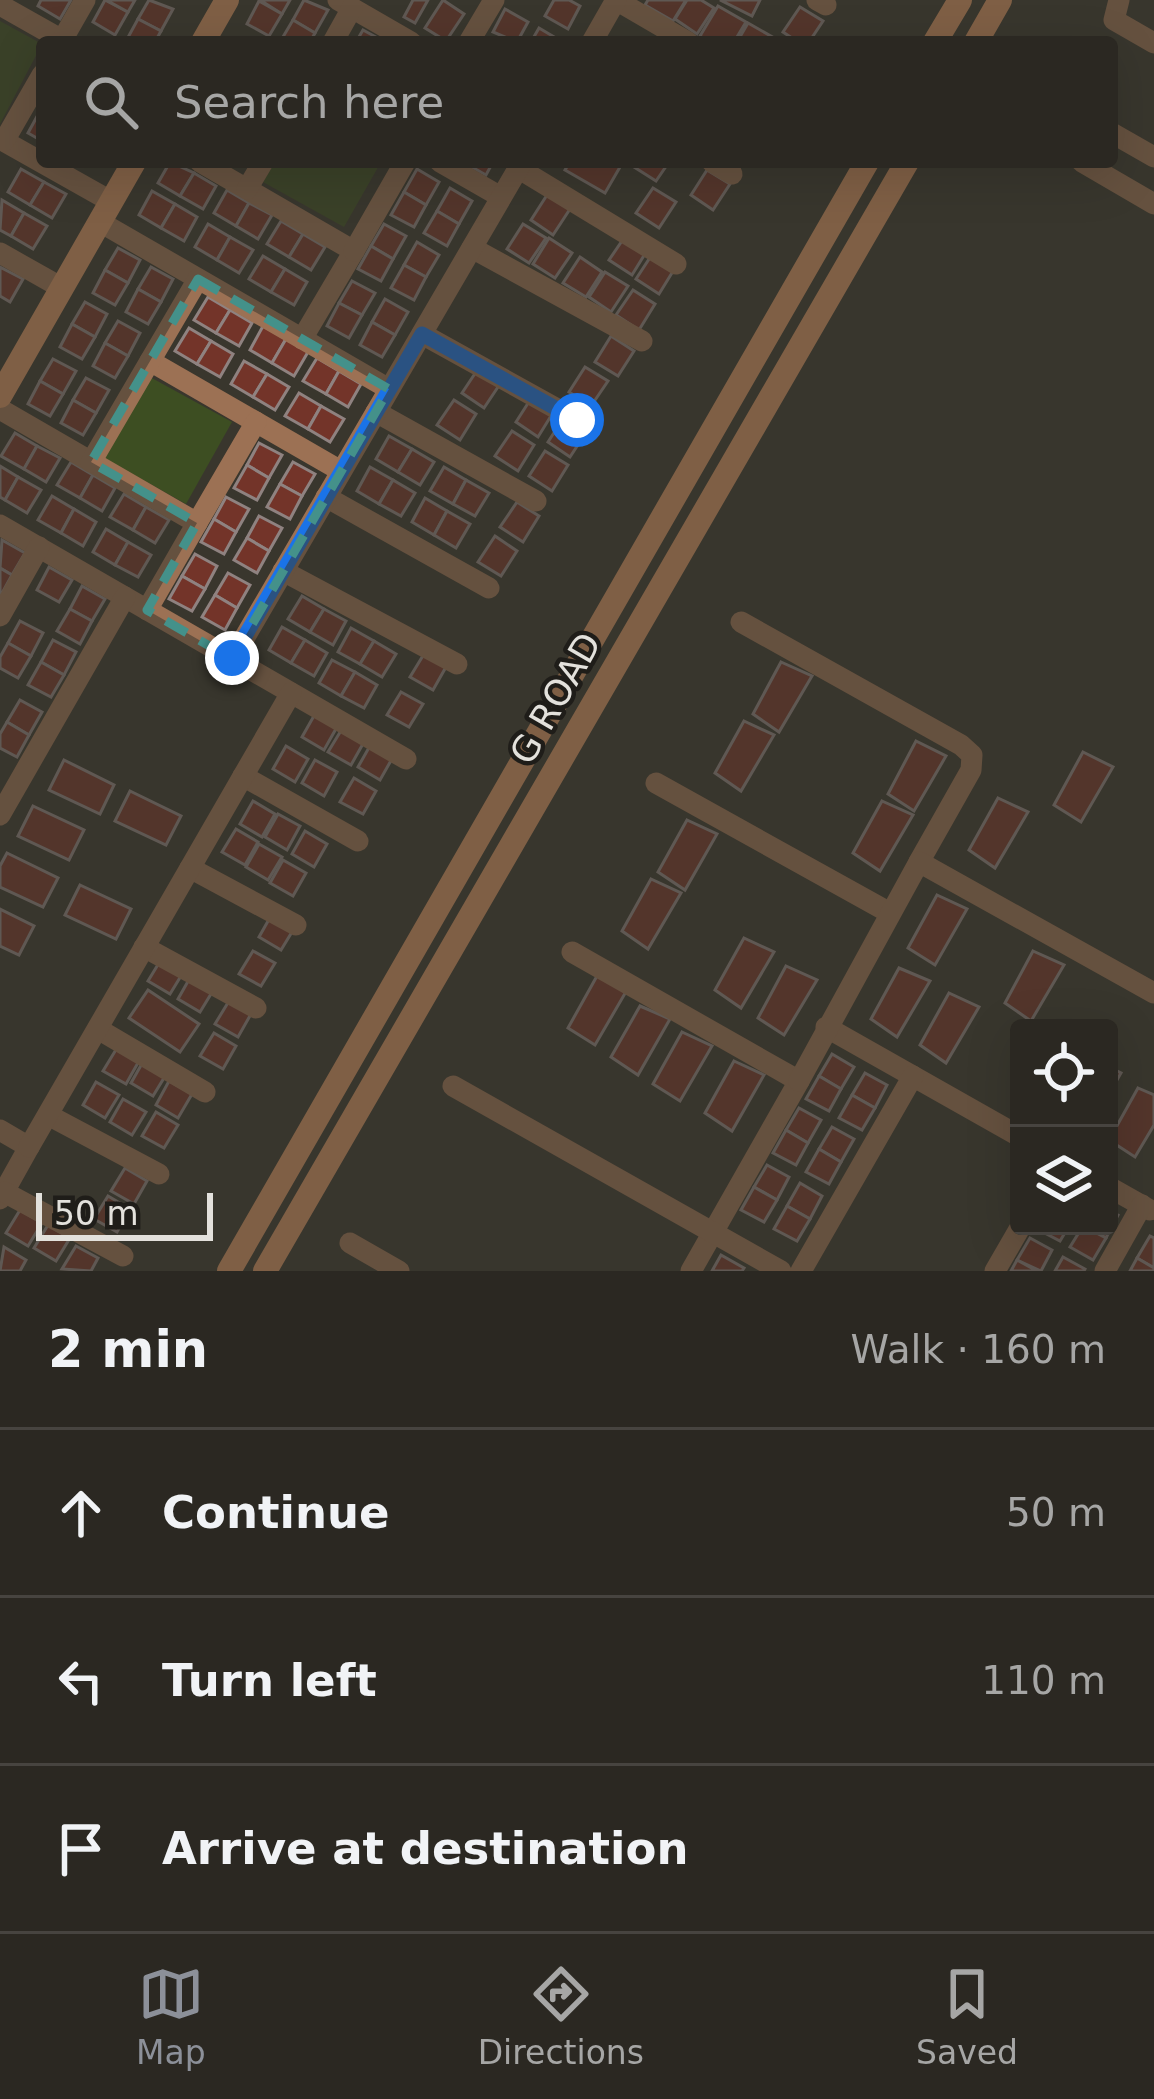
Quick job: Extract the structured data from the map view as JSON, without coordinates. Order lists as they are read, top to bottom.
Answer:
{
  "streets": {
    "street": ["G ROAD"]
  },
  "scale_bar": "50 m",
  "page": {
    "search": "Search here",
    "scale": "50 m",
    "heading": ["2 min", "Walk · 160 m"],
    "list": [
      ["Continue", "50 m"],
      ["Turn left", "110 m"],
      "Arrive at destination"
    ],
    "nav": ["Map", "Directions", "Saved"]
  }
}
